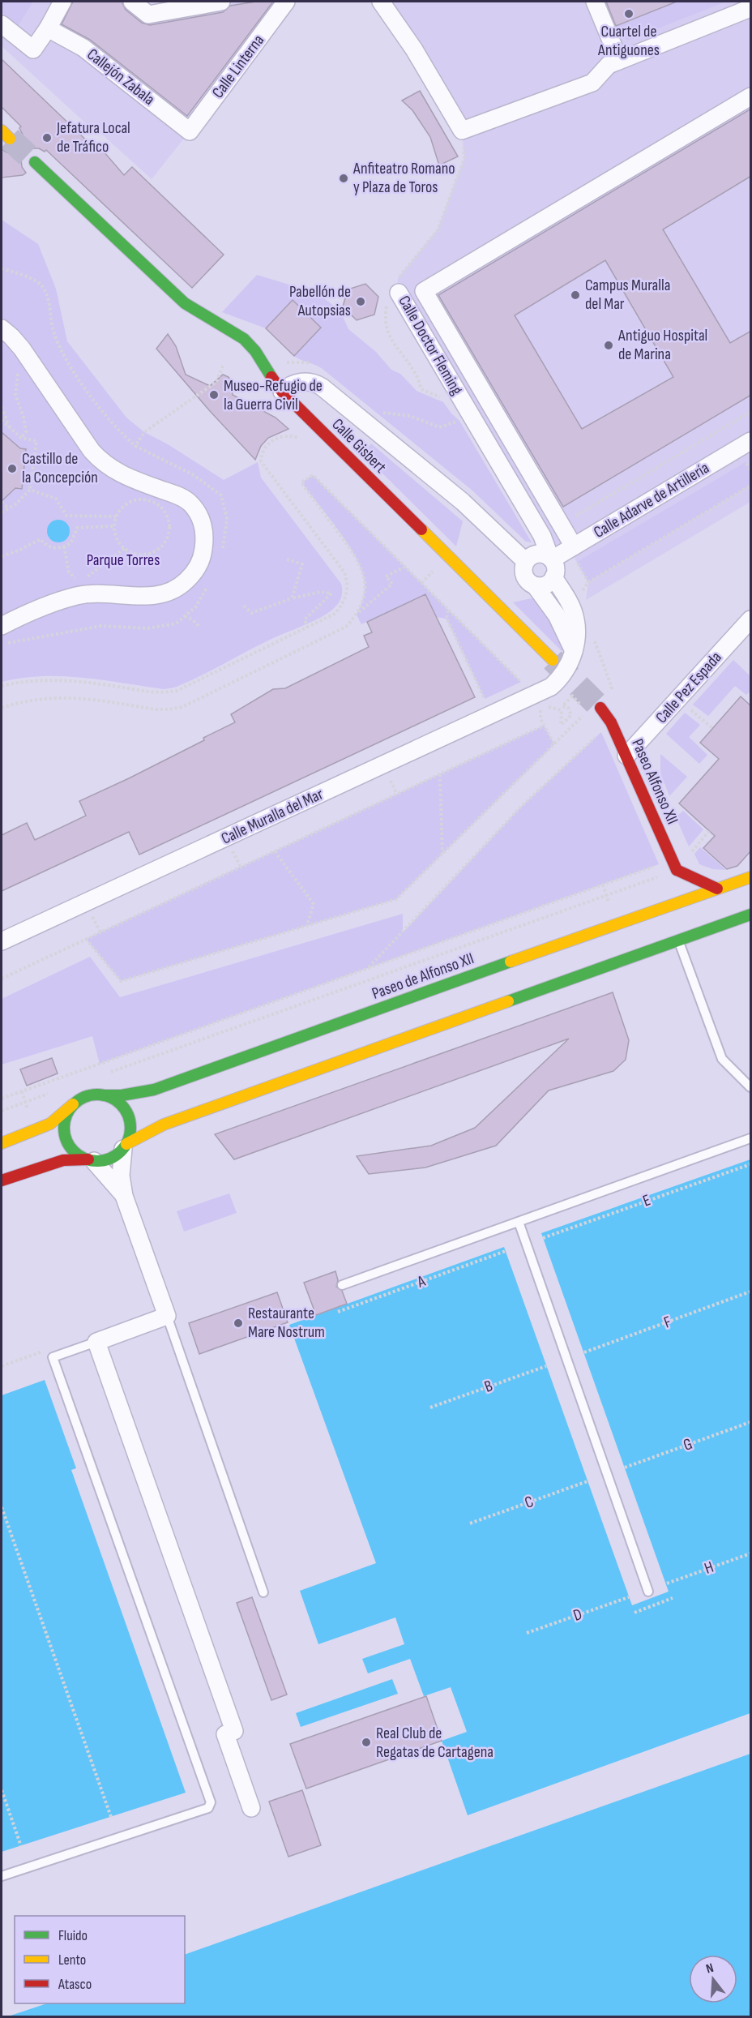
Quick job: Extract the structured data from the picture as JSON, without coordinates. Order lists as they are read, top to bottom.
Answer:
{
  "streets": {
    "main road": ["Calle Gisbert", "Paseo Alfonso XII", "Paseo de Alfonso XII"],
    "street": [
      "Calle Linterna",
      "Callejón Zabala",
      "Calle Doctor Fleming",
      "Calle Adarve de Artillería",
      "Calle Pez Espada",
      "Calle Muralla del Mar"
    ],
    "path": [
      "E",
      "A",
      "F",
      "B",
      "G",
      "C",
      "H",
      "D"
    ]
  },
  "crossings": [
    ["Calle Linterna", "Callejón Zabala"],
    ["Calle Doctor Fleming", "Calle Adarve de Artillería"],
    ["Calle Pez Espada", "Paseo Alfonso XII"]
  ],
  "parks": ["Parque Torres"],
  "places": [
    "Cuartel de Antiguones",
    "Jefatura Local de Tráfico",
    "Anfiteatro Romano y Plaza de Toros",
    "Campus Muralla del Mar",
    "Pabellón de Autopsias",
    "Antiguo Hospital de Marina",
    "Museo-Refugio de la Guerra Civil",
    "Castillo de la Concepción",
    "Restaurante Mare Nostrum",
    "Real Club de Regatas de Cartagena"
  ],
  "legend": ["Fluido", "Lento", "Atasco"],
  "north": "top"
}
